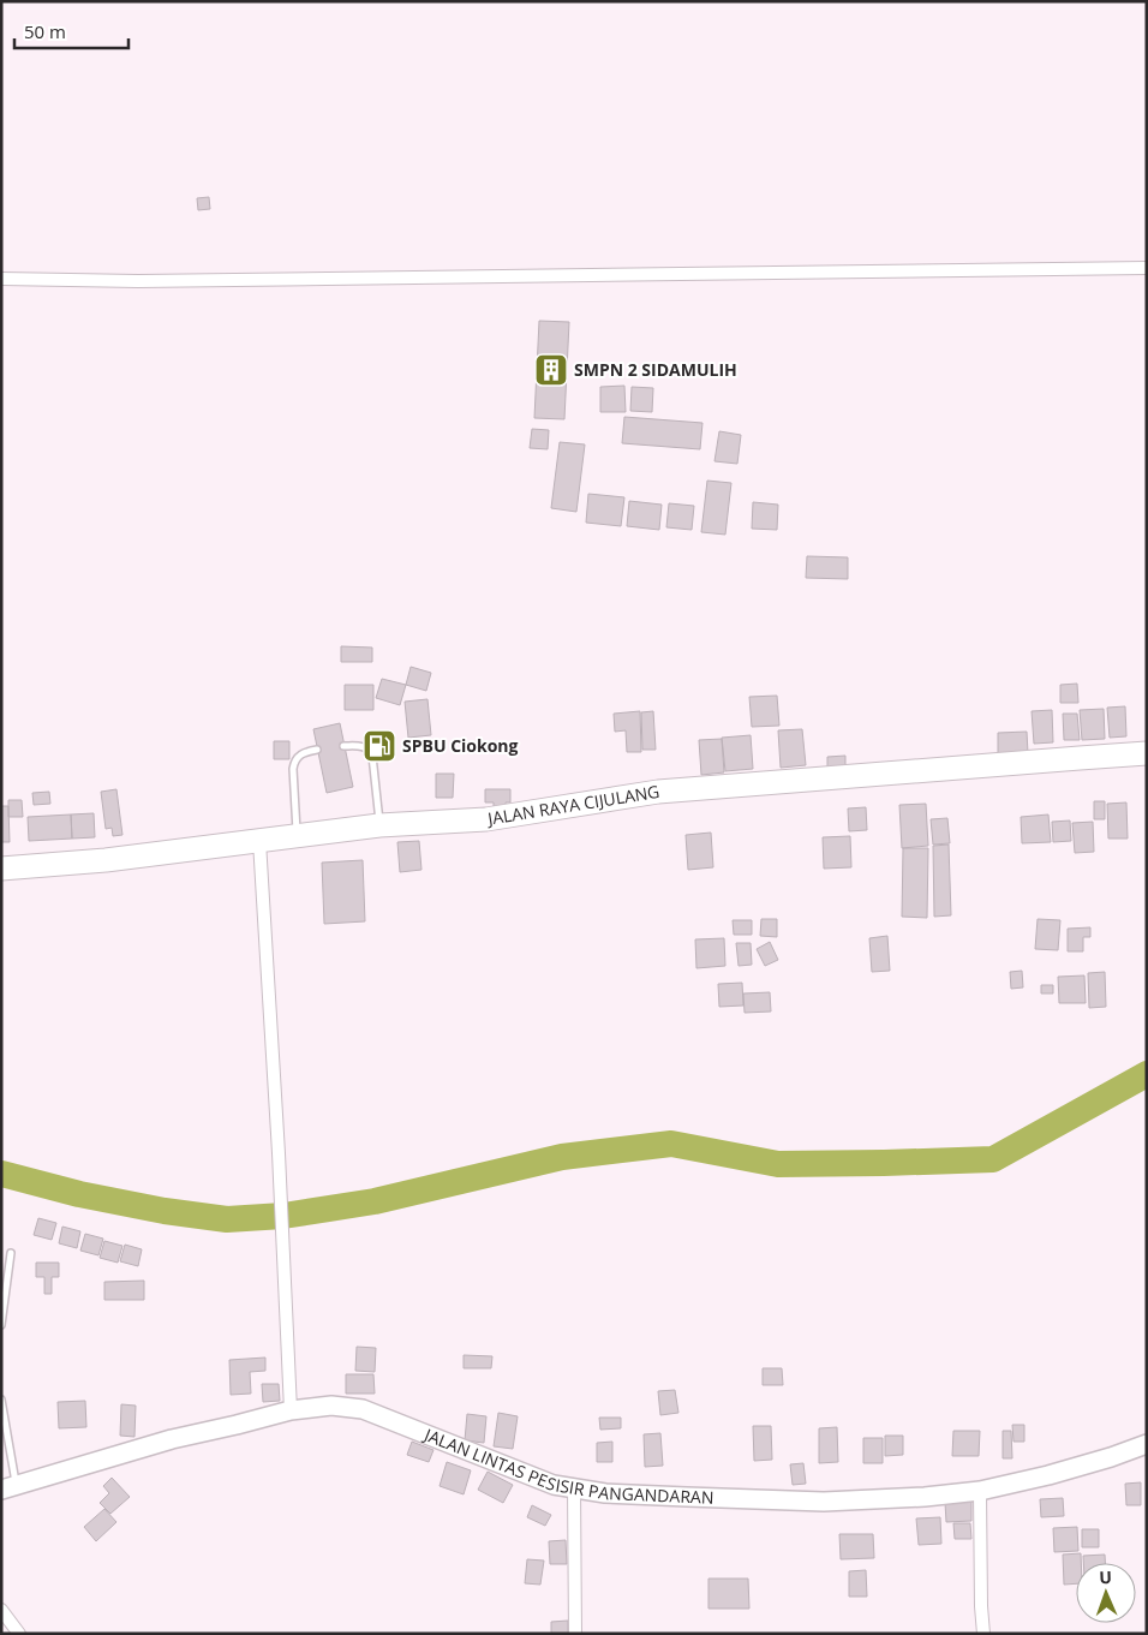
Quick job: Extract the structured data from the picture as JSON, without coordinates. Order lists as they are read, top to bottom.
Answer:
{
  "streets": {
    "highway": ["JALAN RAYA CIJULANG"],
    "street": ["JALAN LINTAS PESISIR PANGANDARAN"]
  },
  "places": {
    "building": ["SMPN 2 SIDAMULIH"],
    "fuel station": ["SPBU Ciokong"]
  },
  "scale_bar": "50 m",
  "north": "top"
}
